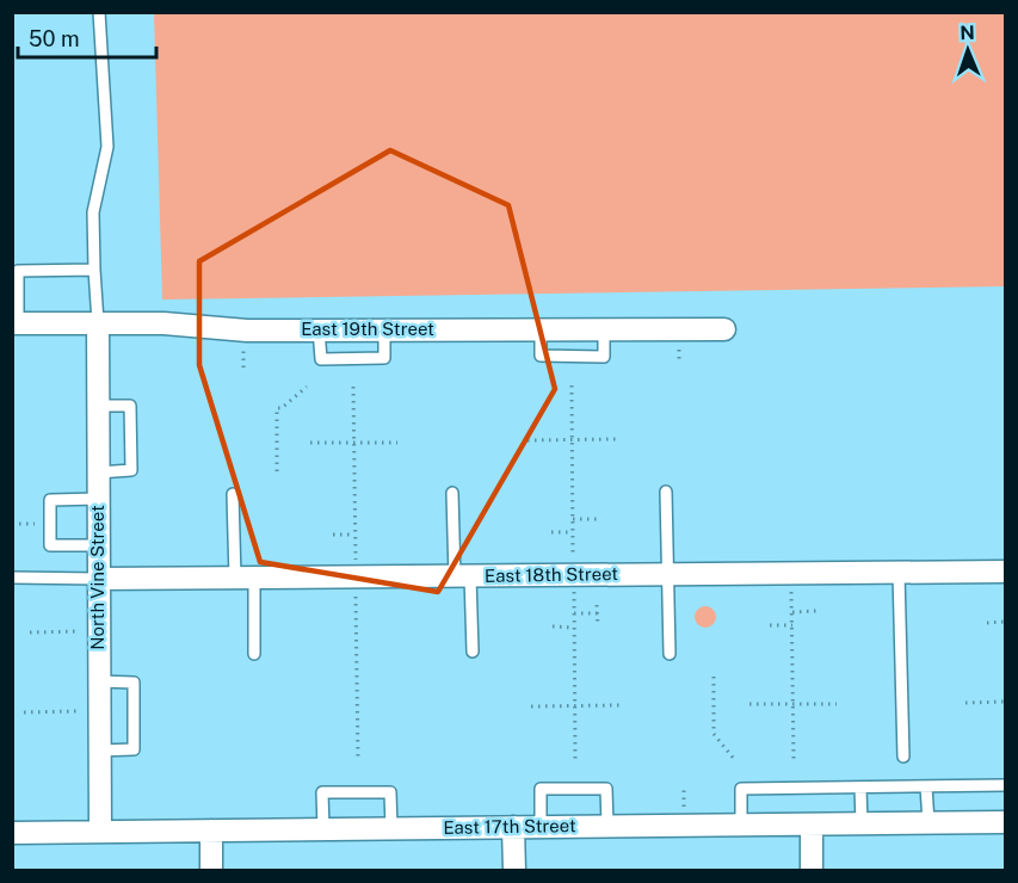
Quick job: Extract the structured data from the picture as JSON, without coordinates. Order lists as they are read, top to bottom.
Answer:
{
  "streets": {
    "street": [
      "East 19th Street",
      "East 18th Street",
      "North Vine Street",
      "East 17th Street"
    ]
  },
  "crossings": [
    ["East 19th Street", "North Vine Street"],
    ["East 18th Street", "North Vine Street"],
    ["North Vine Street", "East 17th Street"]
  ],
  "scale_bar": "50 m",
  "north": "top"
}
